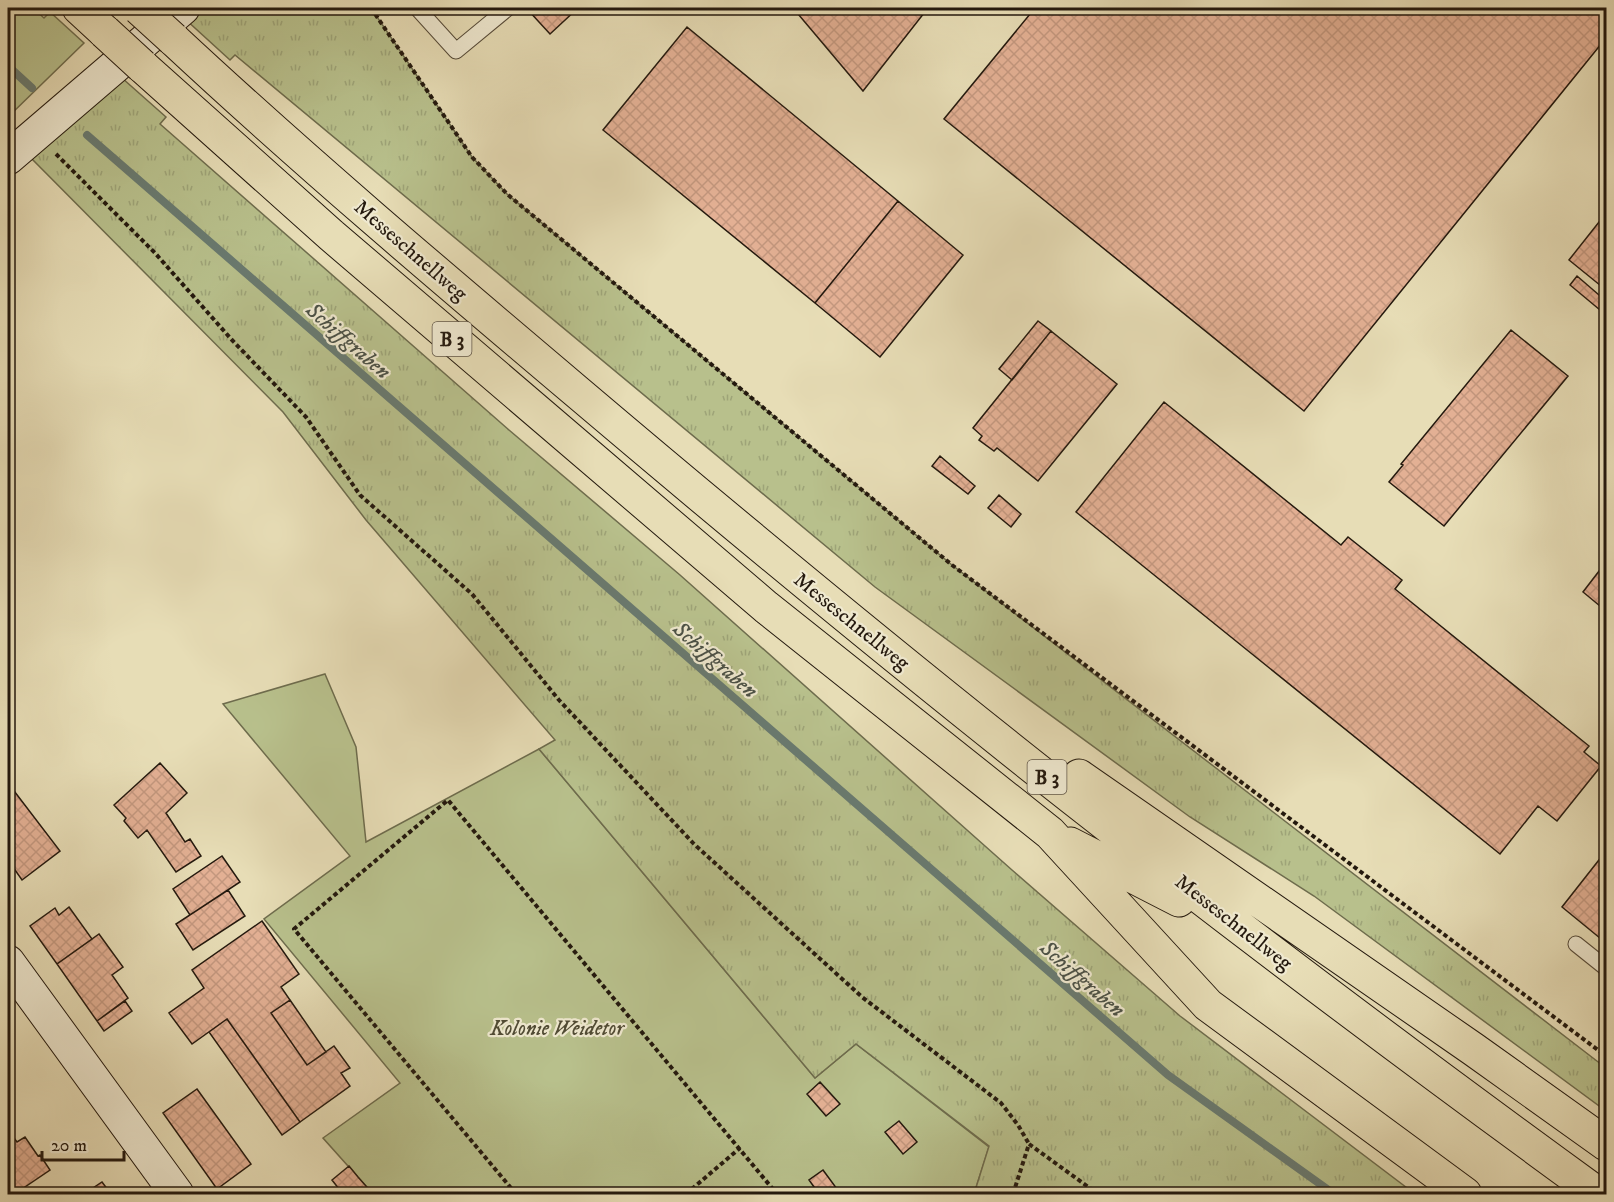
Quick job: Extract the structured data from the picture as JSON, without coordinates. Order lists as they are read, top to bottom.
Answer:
{
  "streets": {
    "highway": ["Messeschnellweg", "B 3"]
  },
  "water": ["Schiffgraben"],
  "parks": ["Kolonie Weidetor"],
  "scale_bar": "20 m"
}
